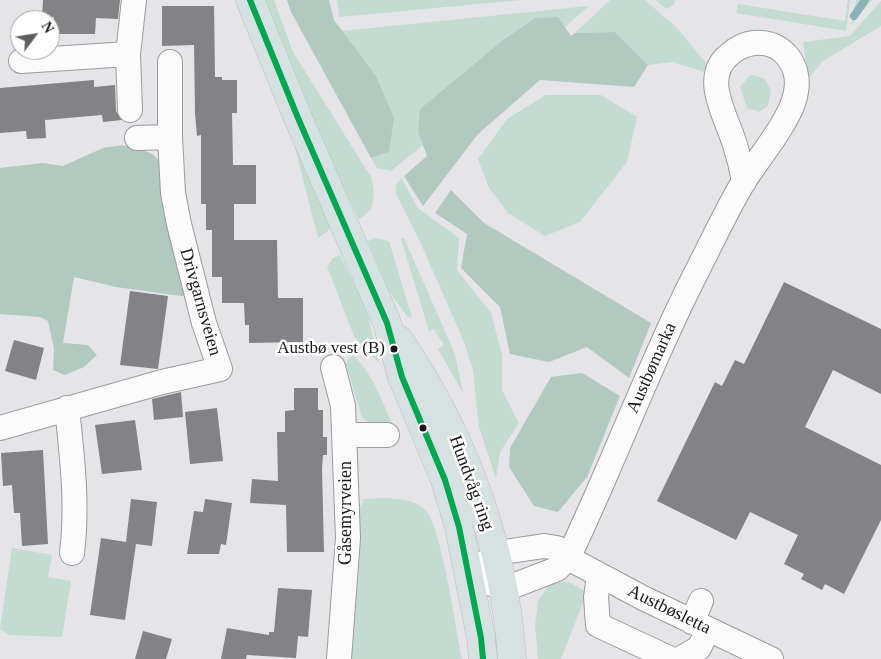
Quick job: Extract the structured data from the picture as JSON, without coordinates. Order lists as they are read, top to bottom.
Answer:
{
  "streets": {
    "main road": ["Hundvåg ring"],
    "street": [
      "Drivgarnsveien",
      "Austbømarka",
      "Gåsemyrveien",
      "Austbøsletta"
    ]
  },
  "crossings": [
    ["Austbømarka", "Austbøsletta"],
    ["Hundvåg ring", "Austbøsletta"]
  ],
  "places": ["Austbø vest (B)"],
  "north": "top right"
}
